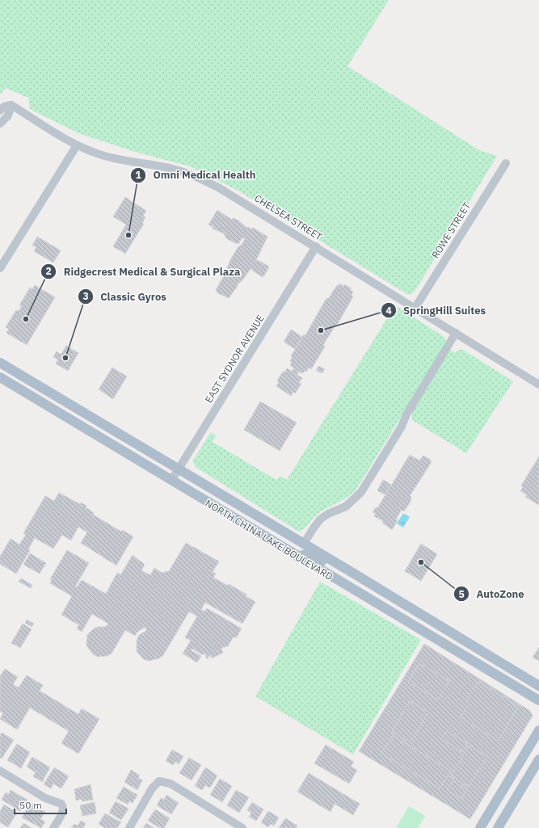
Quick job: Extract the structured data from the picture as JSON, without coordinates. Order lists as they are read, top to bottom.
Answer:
{
  "streets": {
    "main road": ["NORTH CHINA LAKE BOULEVARD"],
    "street": ["CHELSEA STREET", "ROWE STREET", "EAST SYDNOR AVENUE"]
  },
  "crossings": [
    ["CHELSEA STREET", "ROWE STREET"],
    ["CHELSEA STREET", "EAST SYDNOR AVENUE"],
    ["EAST SYDNOR AVENUE", "NORTH CHINA LAKE BOULEVARD"]
  ],
  "places": [
    "Omni Medical Health",
    "Ridgecrest Medical & Surgical Plaza",
    "SpringHill Suites",
    "Classic Gyros",
    "AutoZone"
  ],
  "scale_bar": "50 m"
}
